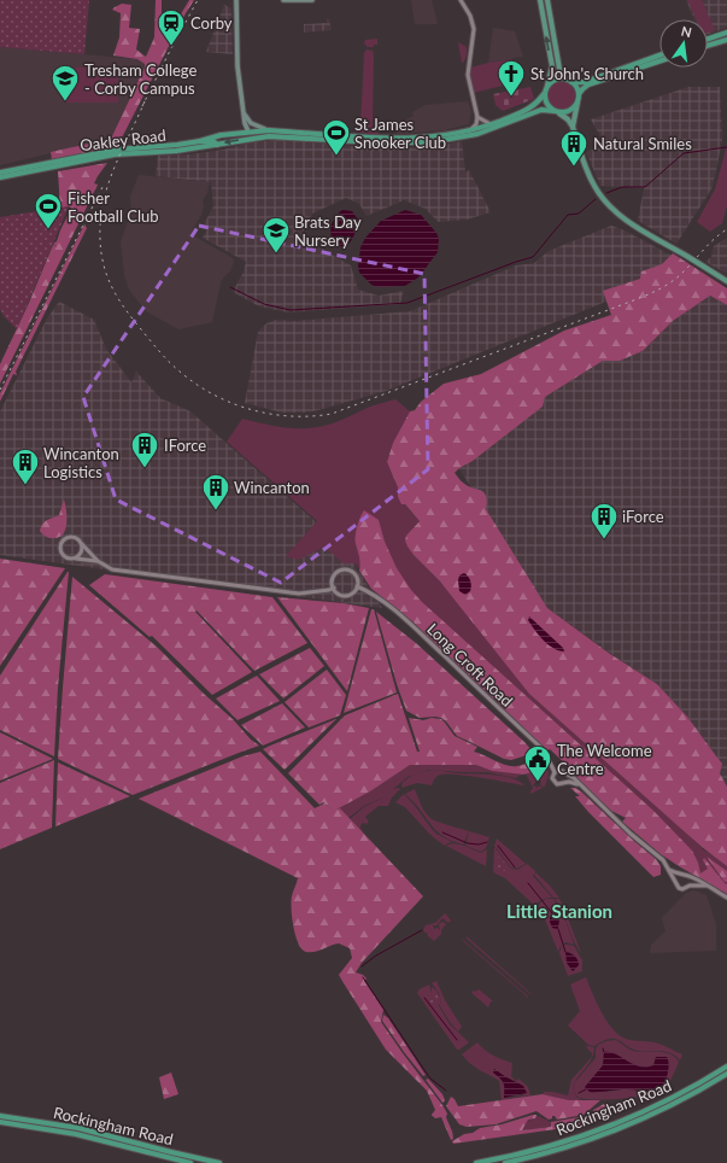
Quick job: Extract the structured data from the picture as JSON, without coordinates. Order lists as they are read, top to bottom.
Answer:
{
  "streets": {
    "highway": ["Oakley Road", "Rockingham Road"],
    "street": ["Long Croft Road"]
  },
  "districts": ["Little Stanion"],
  "places": {
    "station": ["Corby"],
    "church": ["St John's Church"],
    "school or university": ["Tresham College - Corby Campus", "Brats Day Nursery"],
    "sports": ["St James Snooker Club", "Fisher Football Club"],
    "building": [
      "Natural Smiles",
      "IForce",
      "Wincanton Logistics",
      "Wincanton",
      "iForce"
    ],
    "public building": ["The Welcome Centre"]
  },
  "north": "top"
}
